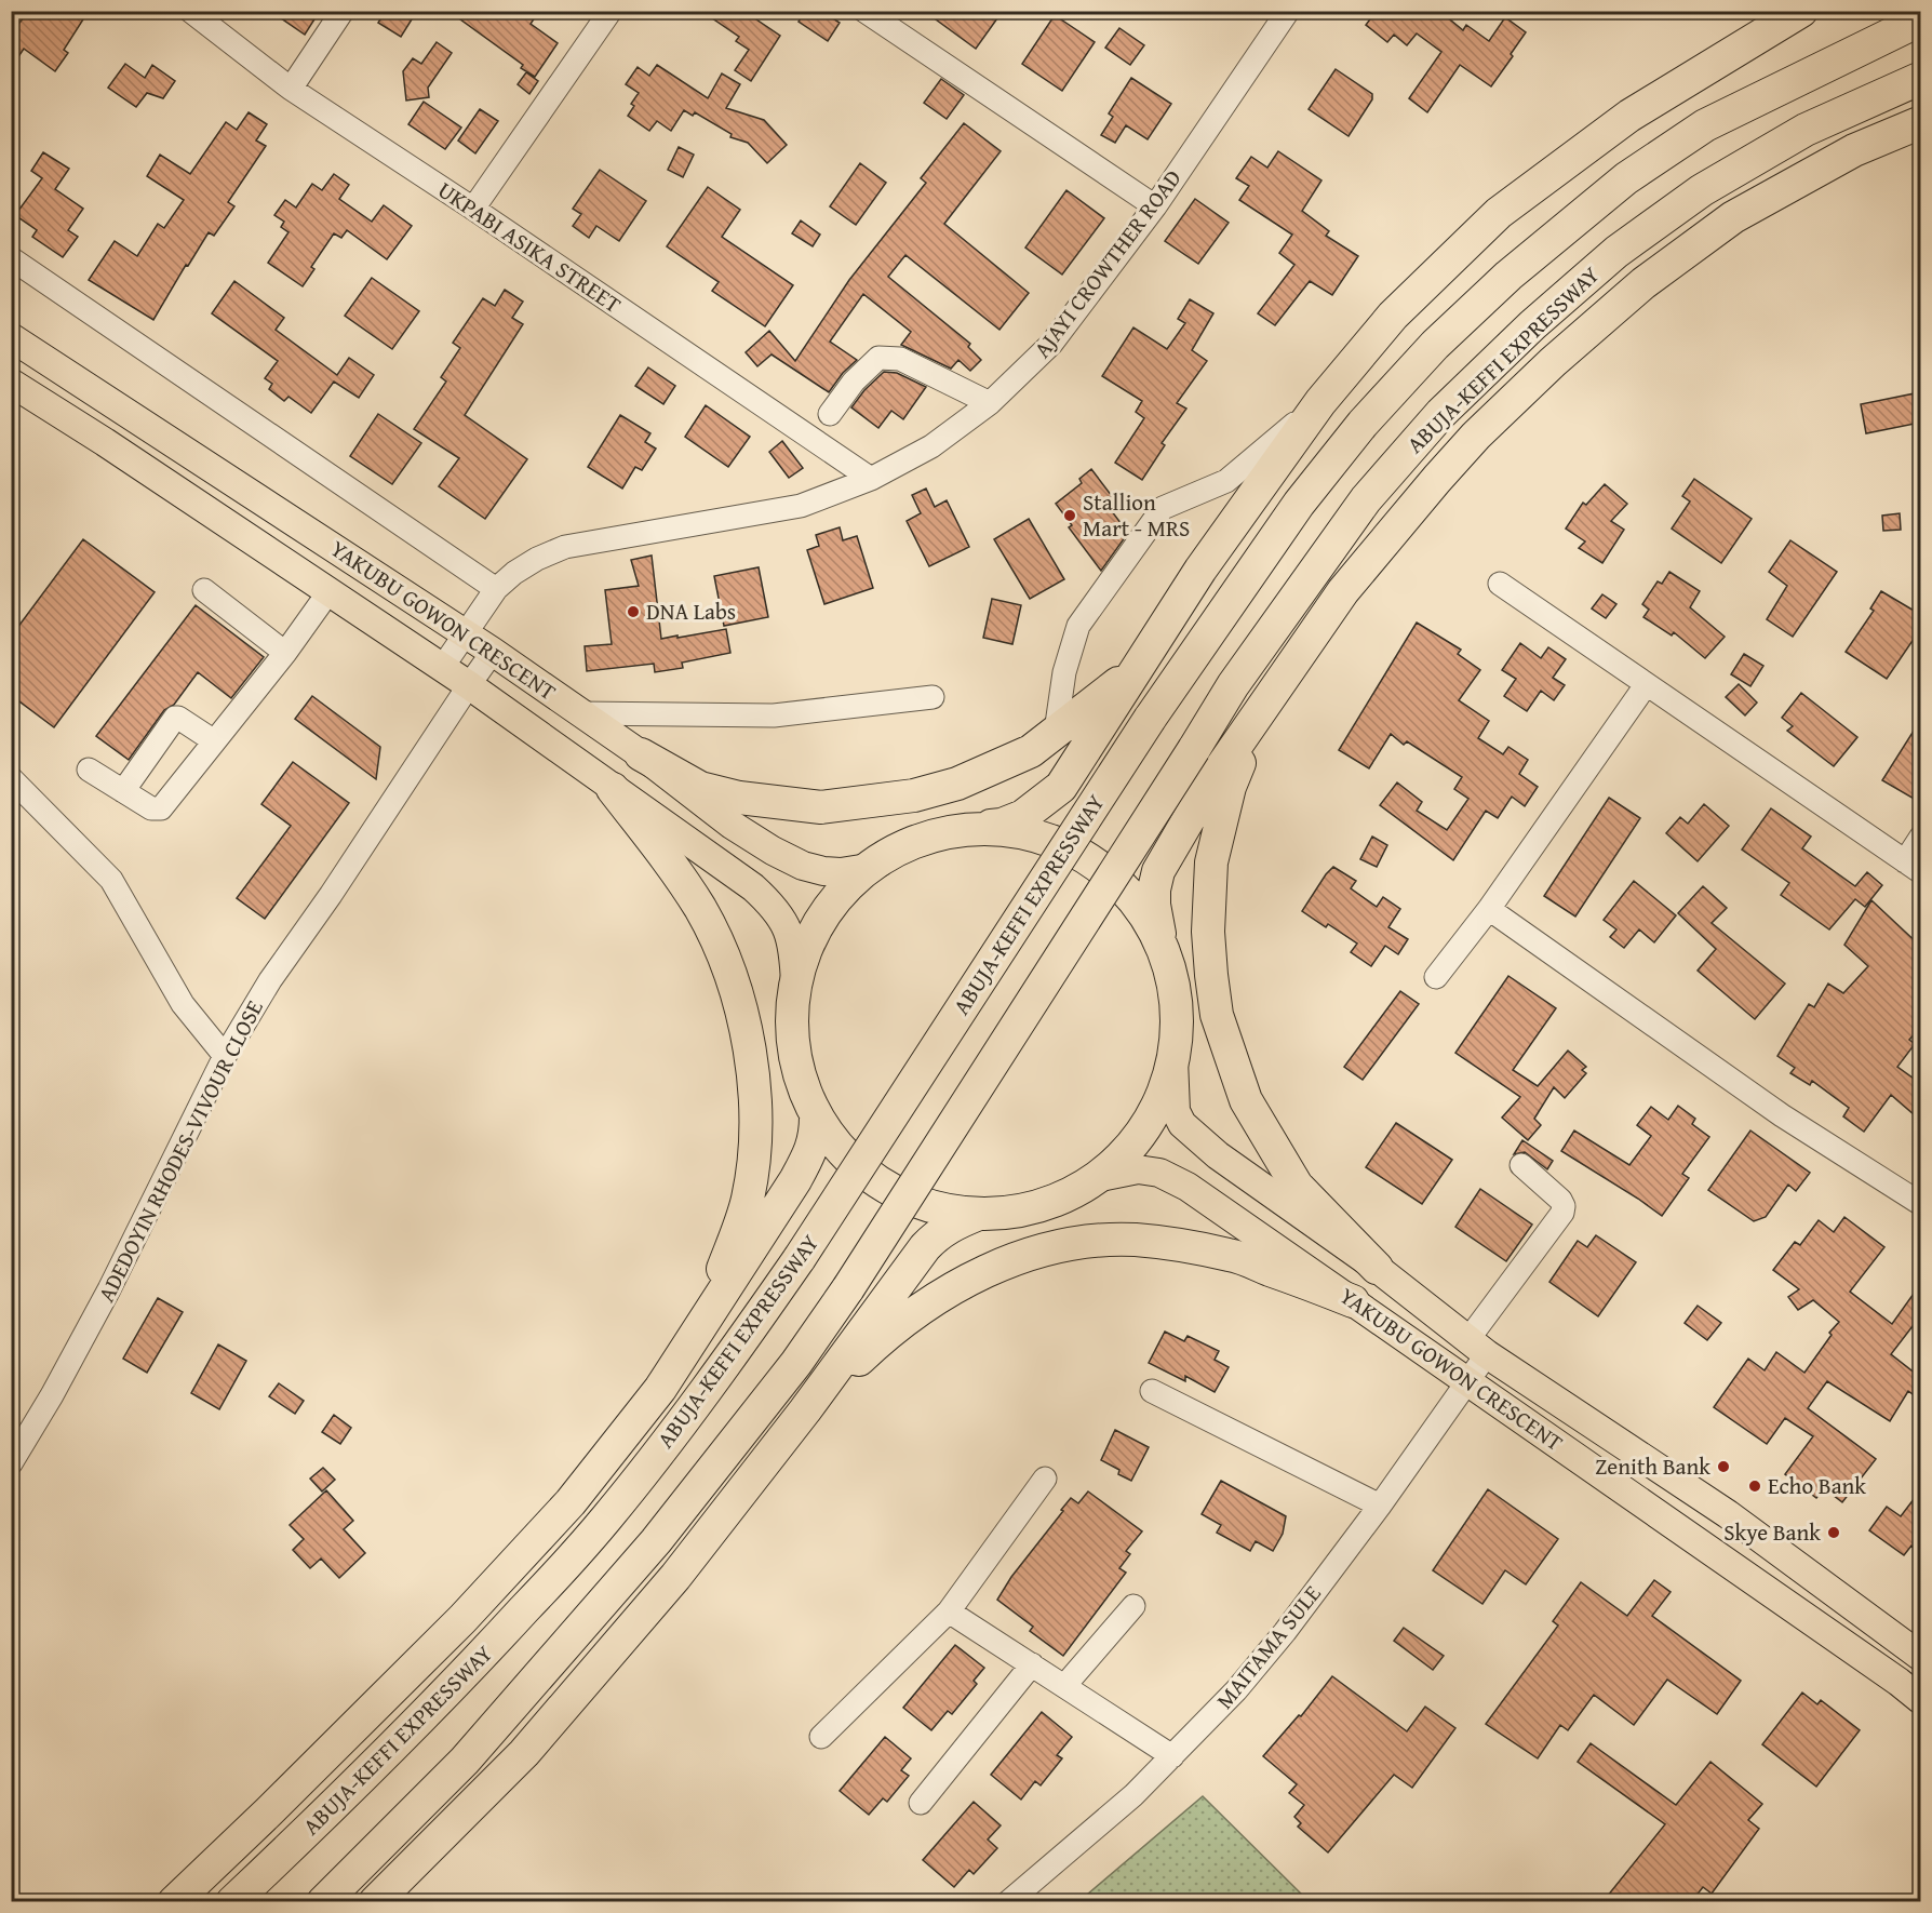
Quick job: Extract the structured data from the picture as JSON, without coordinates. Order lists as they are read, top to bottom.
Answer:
{
  "streets": {
    "highway": ["ABUJA-KEFFI EXPRESSWAY"],
    "main road": ["YAKUBU GOWON CRESCENT"],
    "street": [
      "UKPABI ASIKA STREET",
      "AJAYI CROWTHER ROAD",
      "ADEDOYIN RHODES-VIVOUR CLOSE",
      "MAITAMA SULE"
    ]
  },
  "crossings": [
    ["UKPABI ASIKA STREET", "AJAYI CROWTHER ROAD"],
    ["AJAYI CROWTHER ROAD", "YAKUBU GOWON CRESCENT"],
    ["YAKUBU GOWON CRESCENT", "ADEDOYIN RHODES-VIVOUR CLOSE"],
    ["YAKUBU GOWON CRESCENT", "MAITAMA SULE"]
  ],
  "places": [
    "Stallion Mart - MRS",
    "DNA Labs",
    "Zenith Bank",
    "Echo Bank",
    "Skye Bank"
  ]
}
